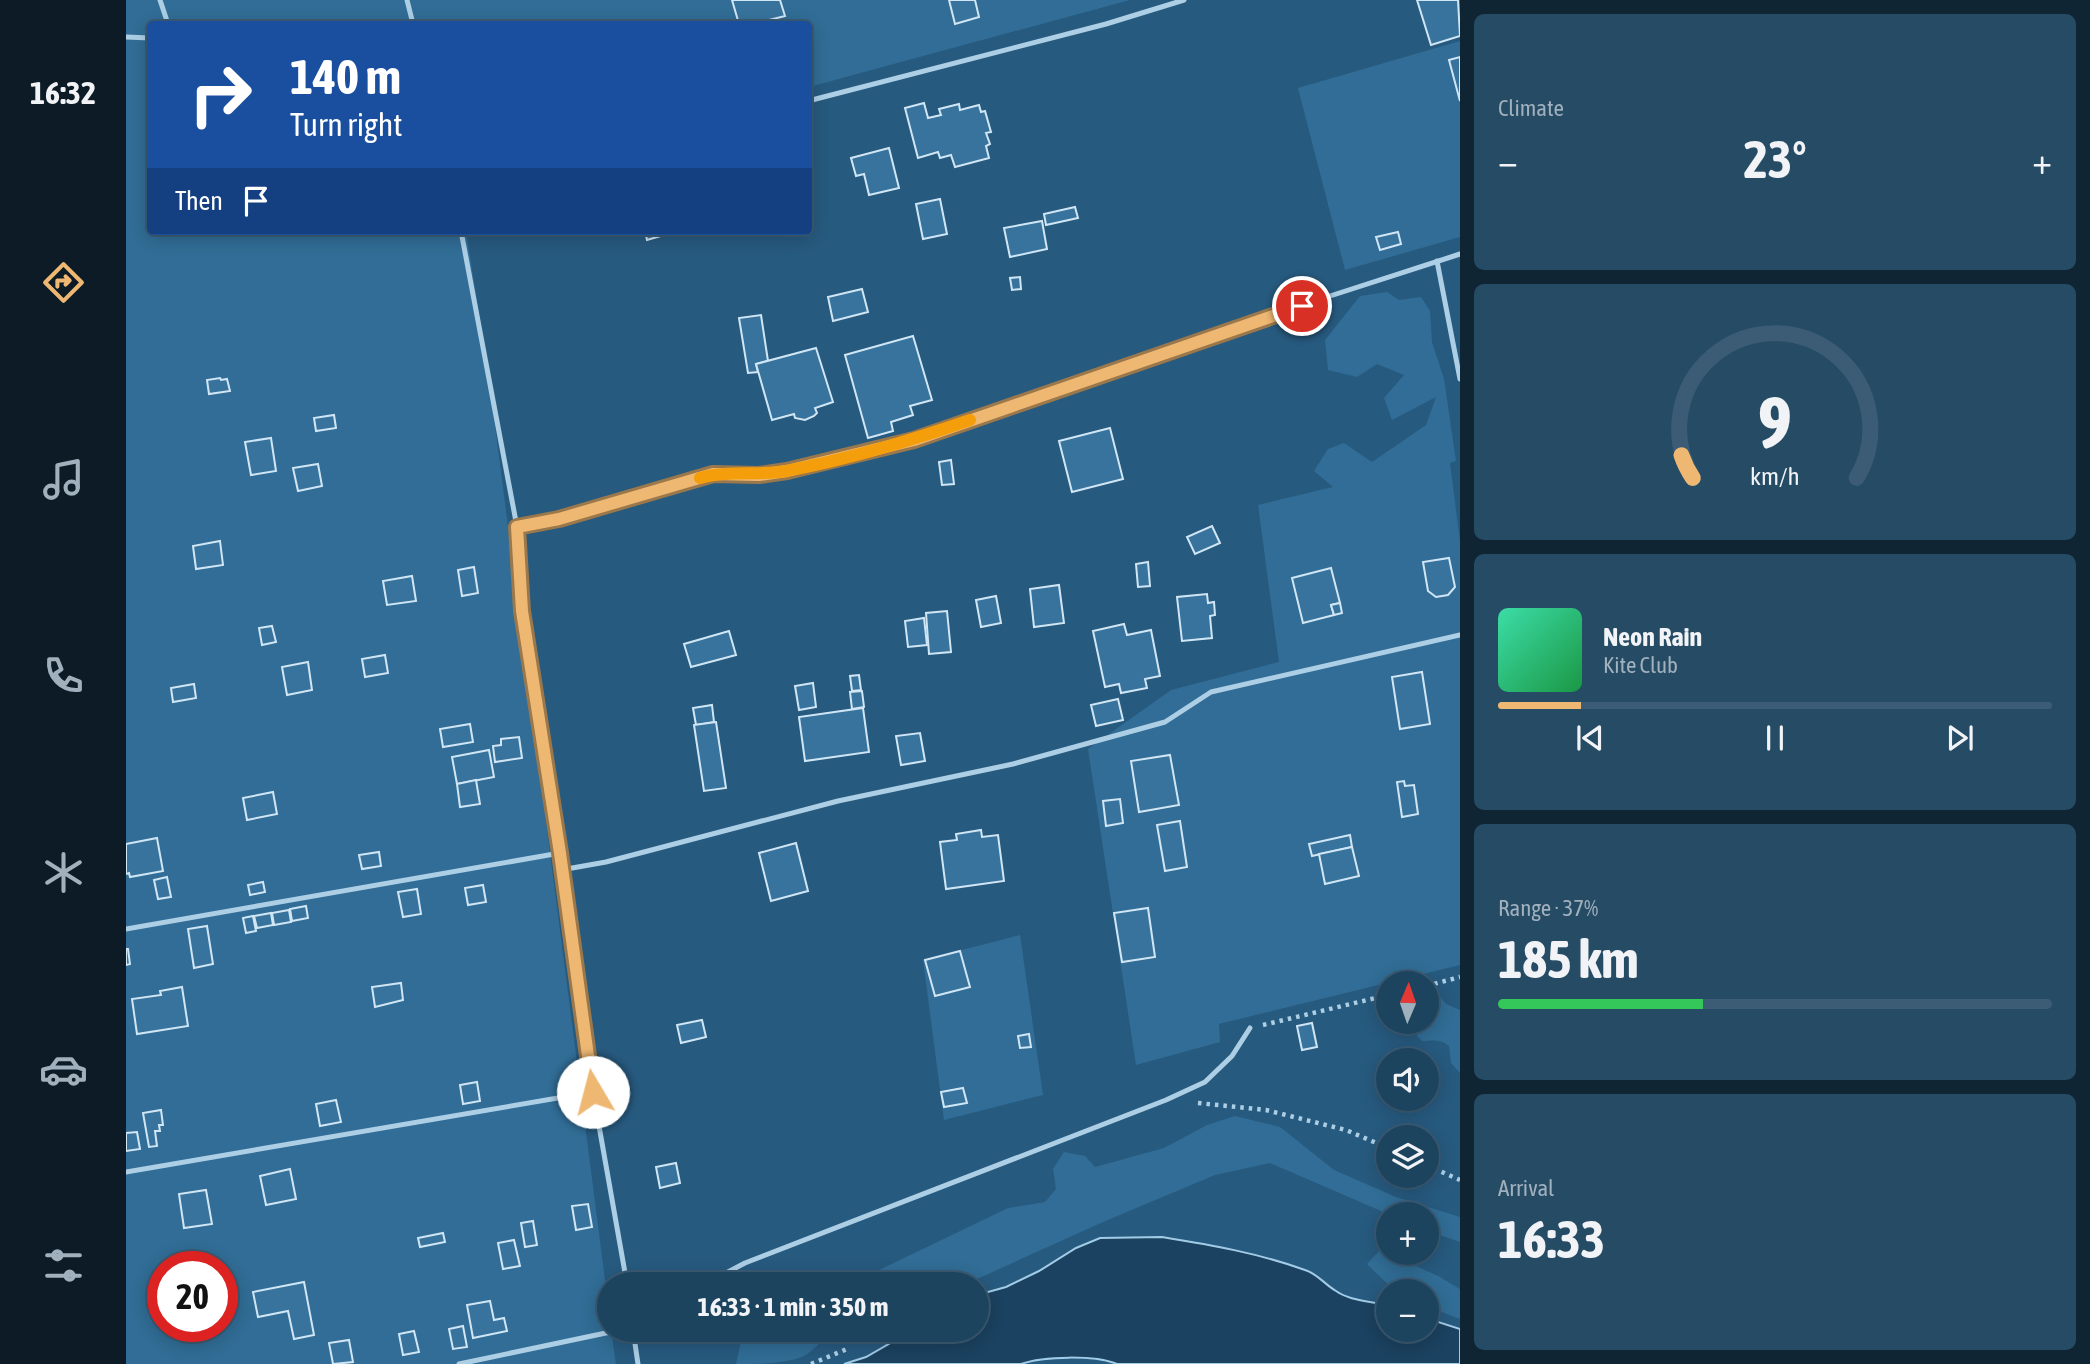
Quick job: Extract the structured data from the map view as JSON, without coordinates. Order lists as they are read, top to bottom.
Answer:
{
  "north": "top",
  "page": {
    "tabs": "16:32",
    "tile": [
      "Climate",
      ["Range · 37%", "185 km"],
      ["Arrival", "16:33"]
    ],
    "turn": ["140 m", "Turn right"],
    "heat": ["−", "23°", "+"],
    "then": "Then",
    "song": ["Neon Rain", "Kite Club"],
    "map_buttons": ["+", "−"],
    "limit": "20",
    "trip": "16:33 · 1 min · 350 m",
    "gauge": ["9", "km/h"]
  }
}
